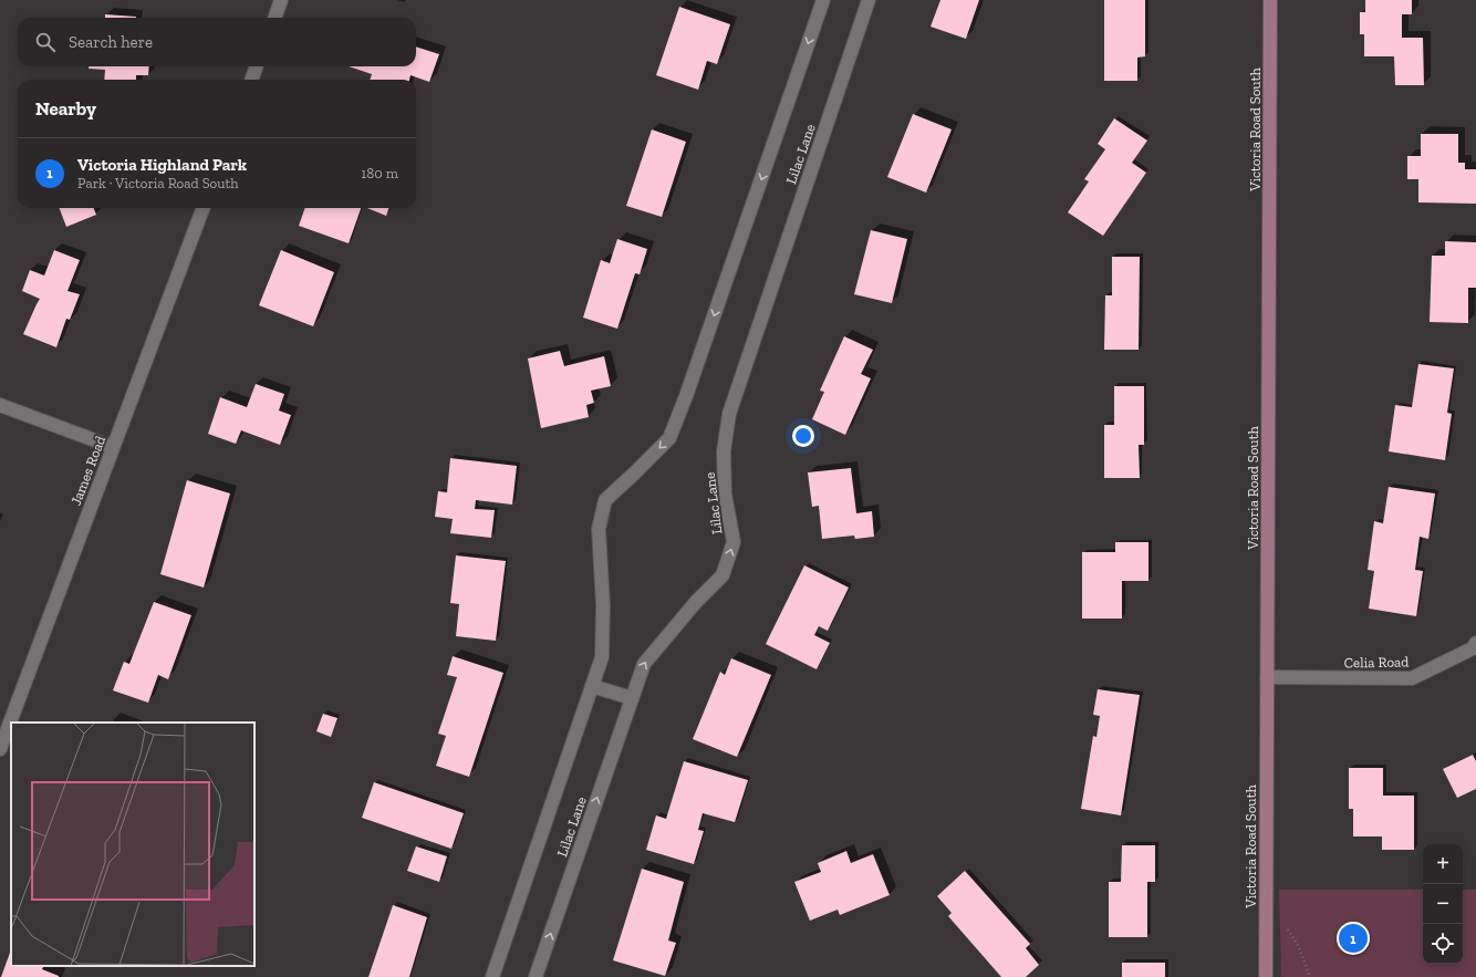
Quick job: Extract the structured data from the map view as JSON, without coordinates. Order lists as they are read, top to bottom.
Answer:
{
  "streets": {
    "street": [
      "Victoria Road South",
      "Lilac Lane",
      "James Road",
      "Celia Road"
    ]
  },
  "crossings": [
    ["Victoria Road South", "Celia Road"]
  ],
  "page": {
    "search": "Search here",
    "heading": "Nearby",
    "list": [
      {
        "mark": "1",
        "name": "Victoria Highland Park",
        "note": "Park · Victoria Road South",
        "value": "180 m"
      }
    ],
    "map_buttons": ["+", "−"],
    "pins": "1"
  }
}
